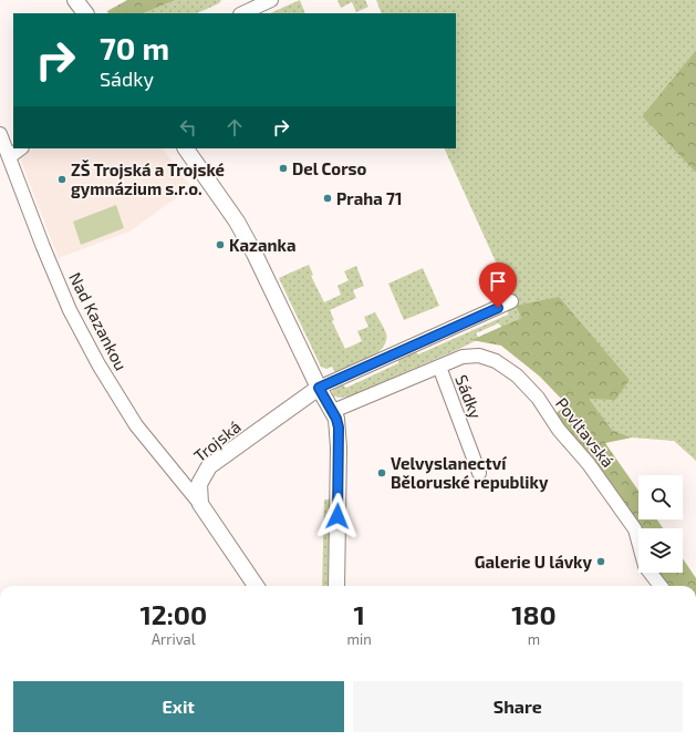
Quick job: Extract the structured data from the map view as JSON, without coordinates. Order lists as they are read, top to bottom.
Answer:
{
  "streets": {
    "street": [
      "Nad Kazankou",
      "Sádky",
      "Povltavská",
      "Trojská"
    ]
  },
  "crossings": [
    ["Nad Kazankou", "Trojská"],
    ["Sádky", "Povltavská"]
  ],
  "places": [
    "Del Corso",
    "ZŠ Trojská a Trojské gymnázium s.r.o.",
    "Praha 71",
    "Kazanka",
    "Velvyslanectví Běloruské republiky",
    "Galerie U lávky"
  ],
  "page": {
    "turn": ["70 m", "Sádky"],
    "eta": [
      "12:00",
      "Arrival",
      "1",
      "min",
      "180",
      "m"
    ],
    "buttons": ["Exit", "Share"]
  }
}
